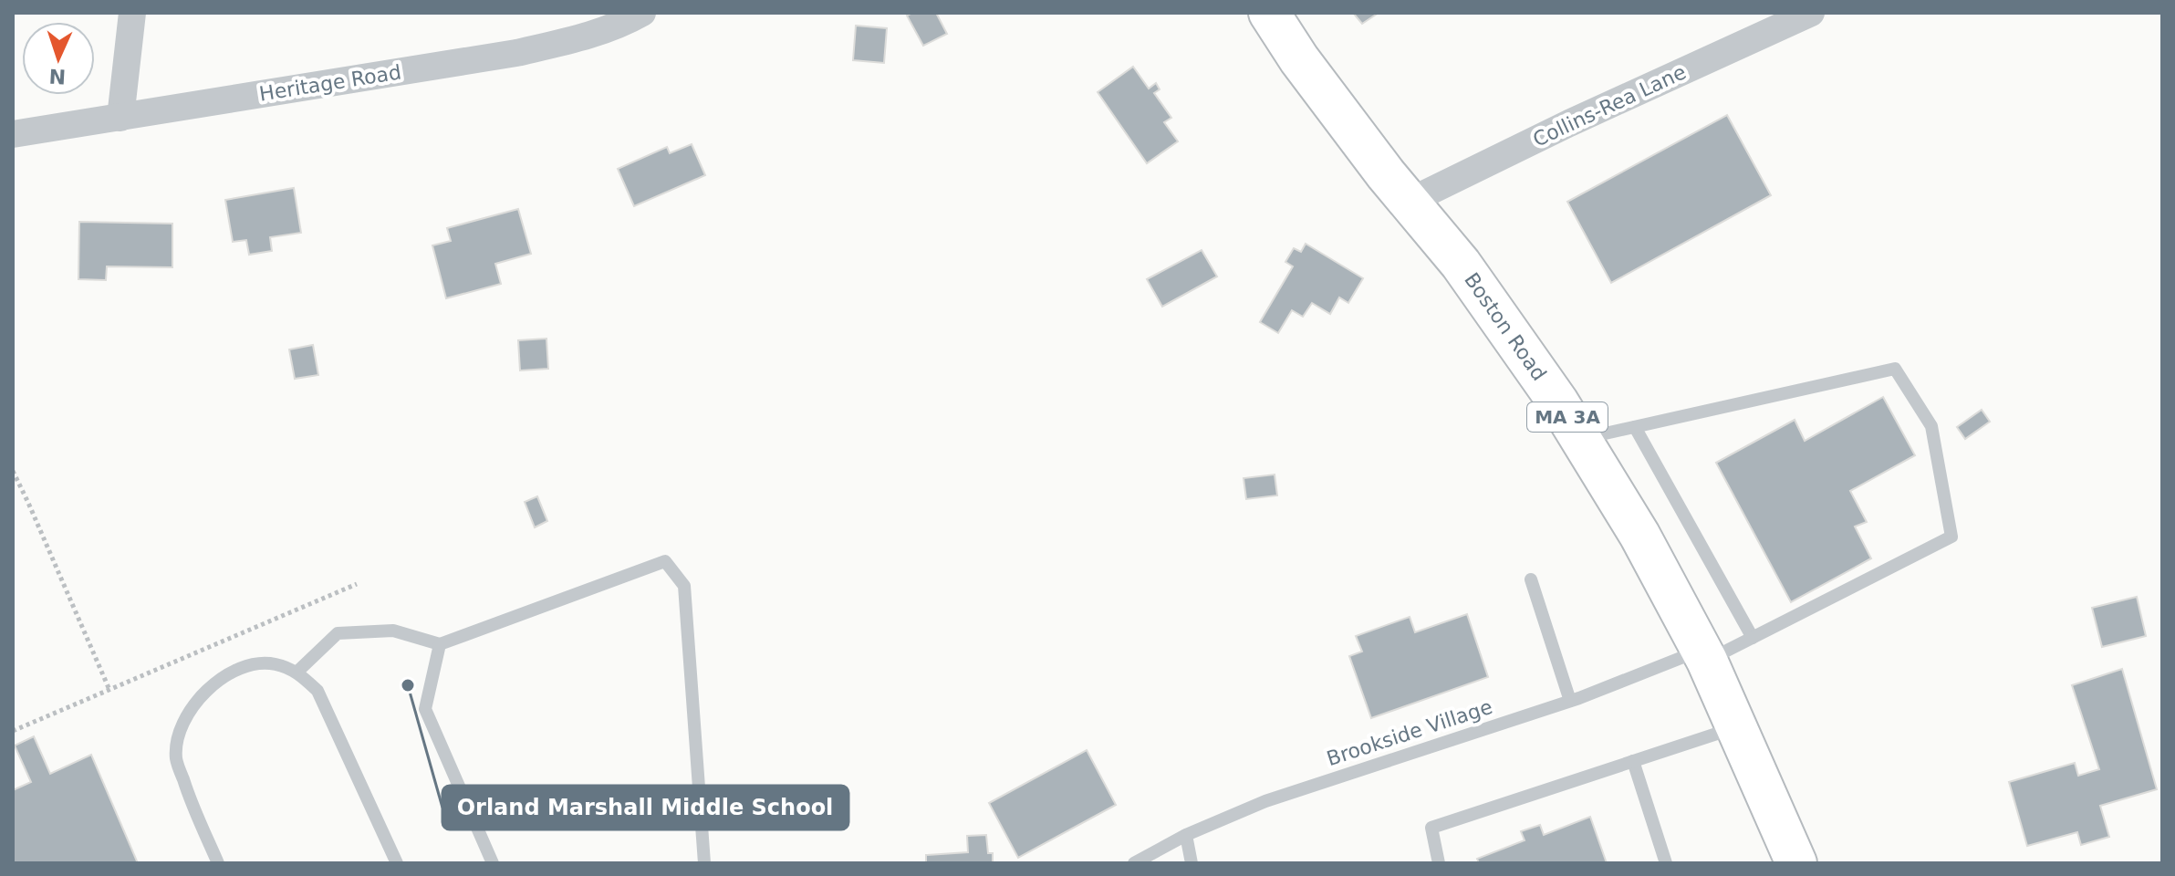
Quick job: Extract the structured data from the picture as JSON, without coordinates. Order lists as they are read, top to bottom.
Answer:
{
  "streets": {
    "main road": ["Boston Road", "MA 3A"],
    "street": ["Heritage Road", "Collins-Rea Lane"],
    "lane": ["Brookside Village"]
  },
  "crossings": [
    ["Collins-Rea Lane", "Boston Road"],
    ["Boston Road", "Brookside Village"]
  ],
  "places": ["Orland Marshall Middle School"],
  "north": "bottom"
}
